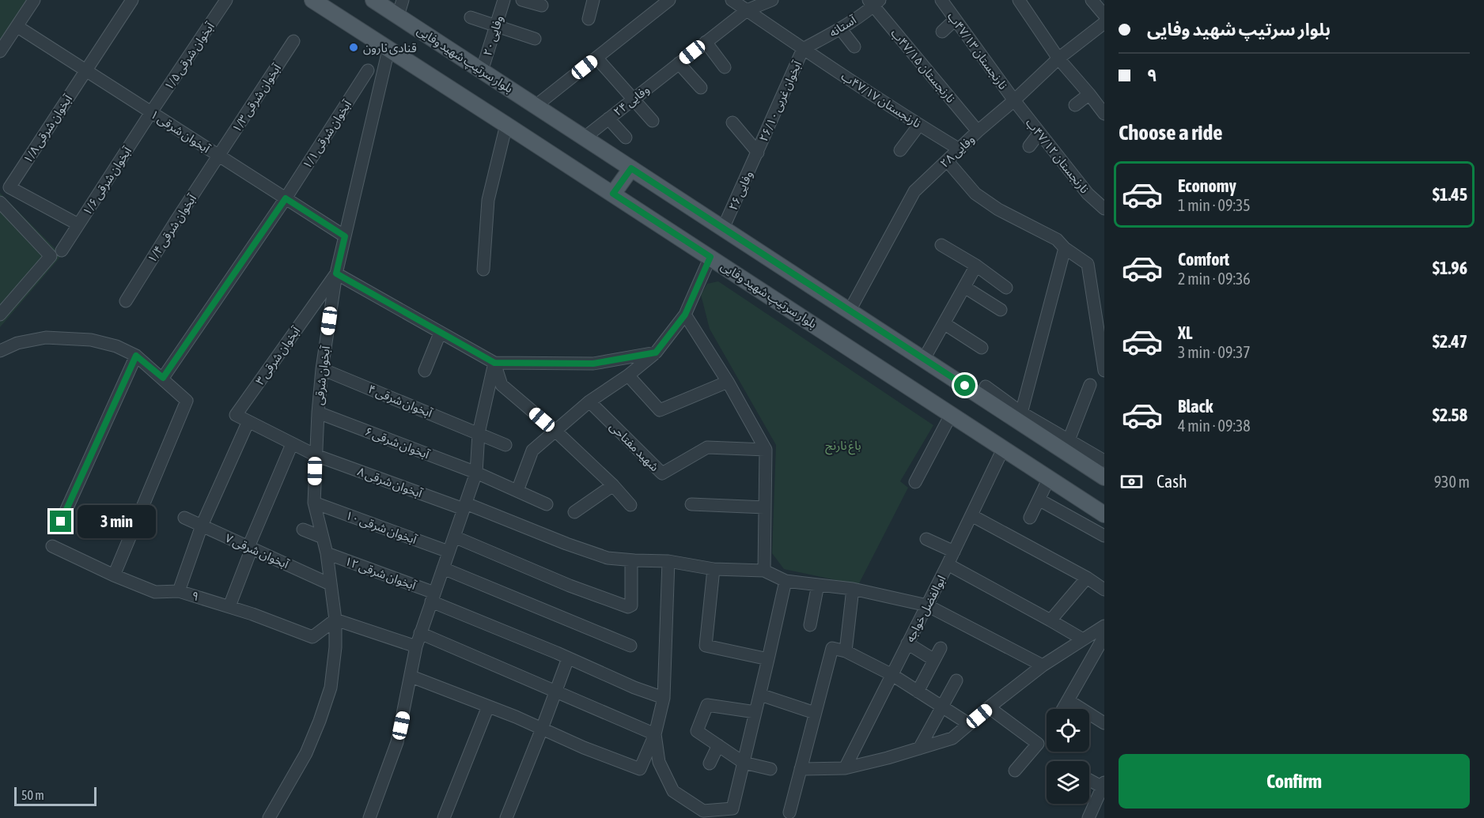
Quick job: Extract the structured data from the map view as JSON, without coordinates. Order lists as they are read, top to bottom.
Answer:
{
  "streets": {
    "main road": ["بلوار سرتیپ شهید وفایی"],
    "street": [
      "آستانه",
      "وفایی ۲۰",
      "نارنجستان ۴۷/۱۳ب",
      "آبخوان شرقی ۱/۵",
      "نارنجستان ۴۷/۱۵ب",
      "آبخوان شرقی ۱/۳",
      "نارنجستان ۴۷/۱۷ب",
      "وفایی ۲۴",
      "آبخوان غربی ۲۶/۱۰",
      "آبخوان شرقی ۱/۸",
      "آبخوان شرقی ۱",
      "آبخوان شرقی ۱/۱",
      "وفایی ۲۸",
      "نارنجستان ۴۷/۱۲ب",
      "آبخوان شرقی ۱/۶",
      "وفایی ۲۶",
      "آبخوان شرقی ۱/۴",
      "آبخوان شرقی ۳",
      "آبخوان شرقی",
      "آبخوان شرقی ۴",
      "آبخوان شرقی ۶",
      "شهید مفتاحی",
      "آبخوان شرقی ۸",
      "آبخوان شرقی ۱۰",
      "آبخوان شرقی ۷",
      "آبخوان شرقی ۱۲",
      "۹",
      "ابوالفضل خواجه"
    ]
  },
  "crossings": [
    ["آستانه", "نارنجستان ۴۷/۱۵ب"],
    ["آستانه", "نارنجستان ۴۷/۱۷ب"],
    ["آستانه", "آبخوان غربی ۲۶/۱۰"],
    ["وفایی ۲۰", "بلوار سرتیپ شهید وفایی"],
    ["نارنجستان ۴۷/۱۳ب", "وفایی ۲۸"],
    ["نارنجستان ۴۷/۱۳ب", "نارنجستان ۴۷/۱۲ب"],
    ["آبخوان شرقی ۱/۵", "آبخوان شرقی ۱"],
    ["آبخوان شرقی ۱/۵", "آبخوان شرقی ۱/۶"],
    ["بلوار سرتیپ شهید وفایی", "وفایی ۲۴"],
    ["بلوار سرتیپ شهید وفایی", "وفایی ۲۸"],
    ["بلوار سرتیپ شهید وفایی", "وفایی ۲۶"],
    ["بلوار سرتیپ شهید وفایی", "آبخوان شرقی"],
    ["بلوار سرتیپ شهید وفایی", "ابوالفضل خواجه"],
    ["نارنجستان ۴۷/۱۵ب", "وفایی ۲۸"],
    ["آبخوان شرقی ۱/۳", "آبخوان شرقی ۱"],
    ["آبخوان شرقی ۱/۳", "آبخوان شرقی ۱/۴"],
    ["نارنجستان ۴۷/۱۷ب", "وفایی ۲۴"],
    ["نارنجستان ۴۷/۱۷ب", "آبخوان غربی ۲۶/۱۰"],
    ["نارنجستان ۴۷/۱۷ب", "وفایی ۲۸"],
    ["آبخوان غربی ۲۶/۱۰", "وفایی ۲۶"],
    ["آبخوان شرقی ۱/۸", "آبخوان شرقی ۱"],
    ["آبخوان شرقی ۱/۸", "آبخوان شرقی ۱/۶"],
    ["آبخوان شرقی ۱", "آبخوان شرقی ۱/۱"],
    ["آبخوان شرقی ۱", "آبخوان شرقی ۱/۶"],
    ["آبخوان شرقی ۱", "آبخوان شرقی ۱/۴"],
    ["آبخوان شرقی ۱", "آبخوان شرقی"],
    ["وفایی ۲۸", "نارنجستان ۴۷/۱۲ب"],
    ["آبخوان شرقی ۳", "آبخوان شرقی"],
    ["آبخوان شرقی ۳", "آبخوان شرقی ۸"],
    ["آبخوان شرقی", "آبخوان شرقی ۴"],
    ["آبخوان شرقی", "آبخوان شرقی ۶"],
    ["آبخوان شرقی", "آبخوان شرقی ۸"],
    ["آبخوان شرقی", "آبخوان شرقی ۱۰"],
    ["آبخوان شرقی", "آبخوان شرقی ۷"],
    ["آبخوان شرقی", "آبخوان شرقی ۱۲"],
    ["آبخوان شرقی", "۹"]
  ],
  "parks": ["باغ نارنج"],
  "places": ["قنادی نارون"],
  "scale_bar": "50 m",
  "page": {
    "banner": ["بلوار سرتیپ شهید وفایی", "۹"],
    "heading": "Choose a ride",
    "list": [
      {
        "name": "Economy",
        "note": "1 min · 09:35",
        "value": "$1.45"
      },
      {
        "name": "Comfort",
        "note": "2 min · 09:36",
        "value": "$1.96"
      },
      {
        "name": "XL",
        "note": "3 min · 09:37",
        "value": "$2.47"
      },
      {
        "name": "Black",
        "note": "4 min · 09:38",
        "value": "$2.58"
      }
    ],
    "pay": ["Cash", "930 m"],
    "bubble": "3 min",
    "buttons": "Confirm",
    "scale": "50 m"
  }
}
